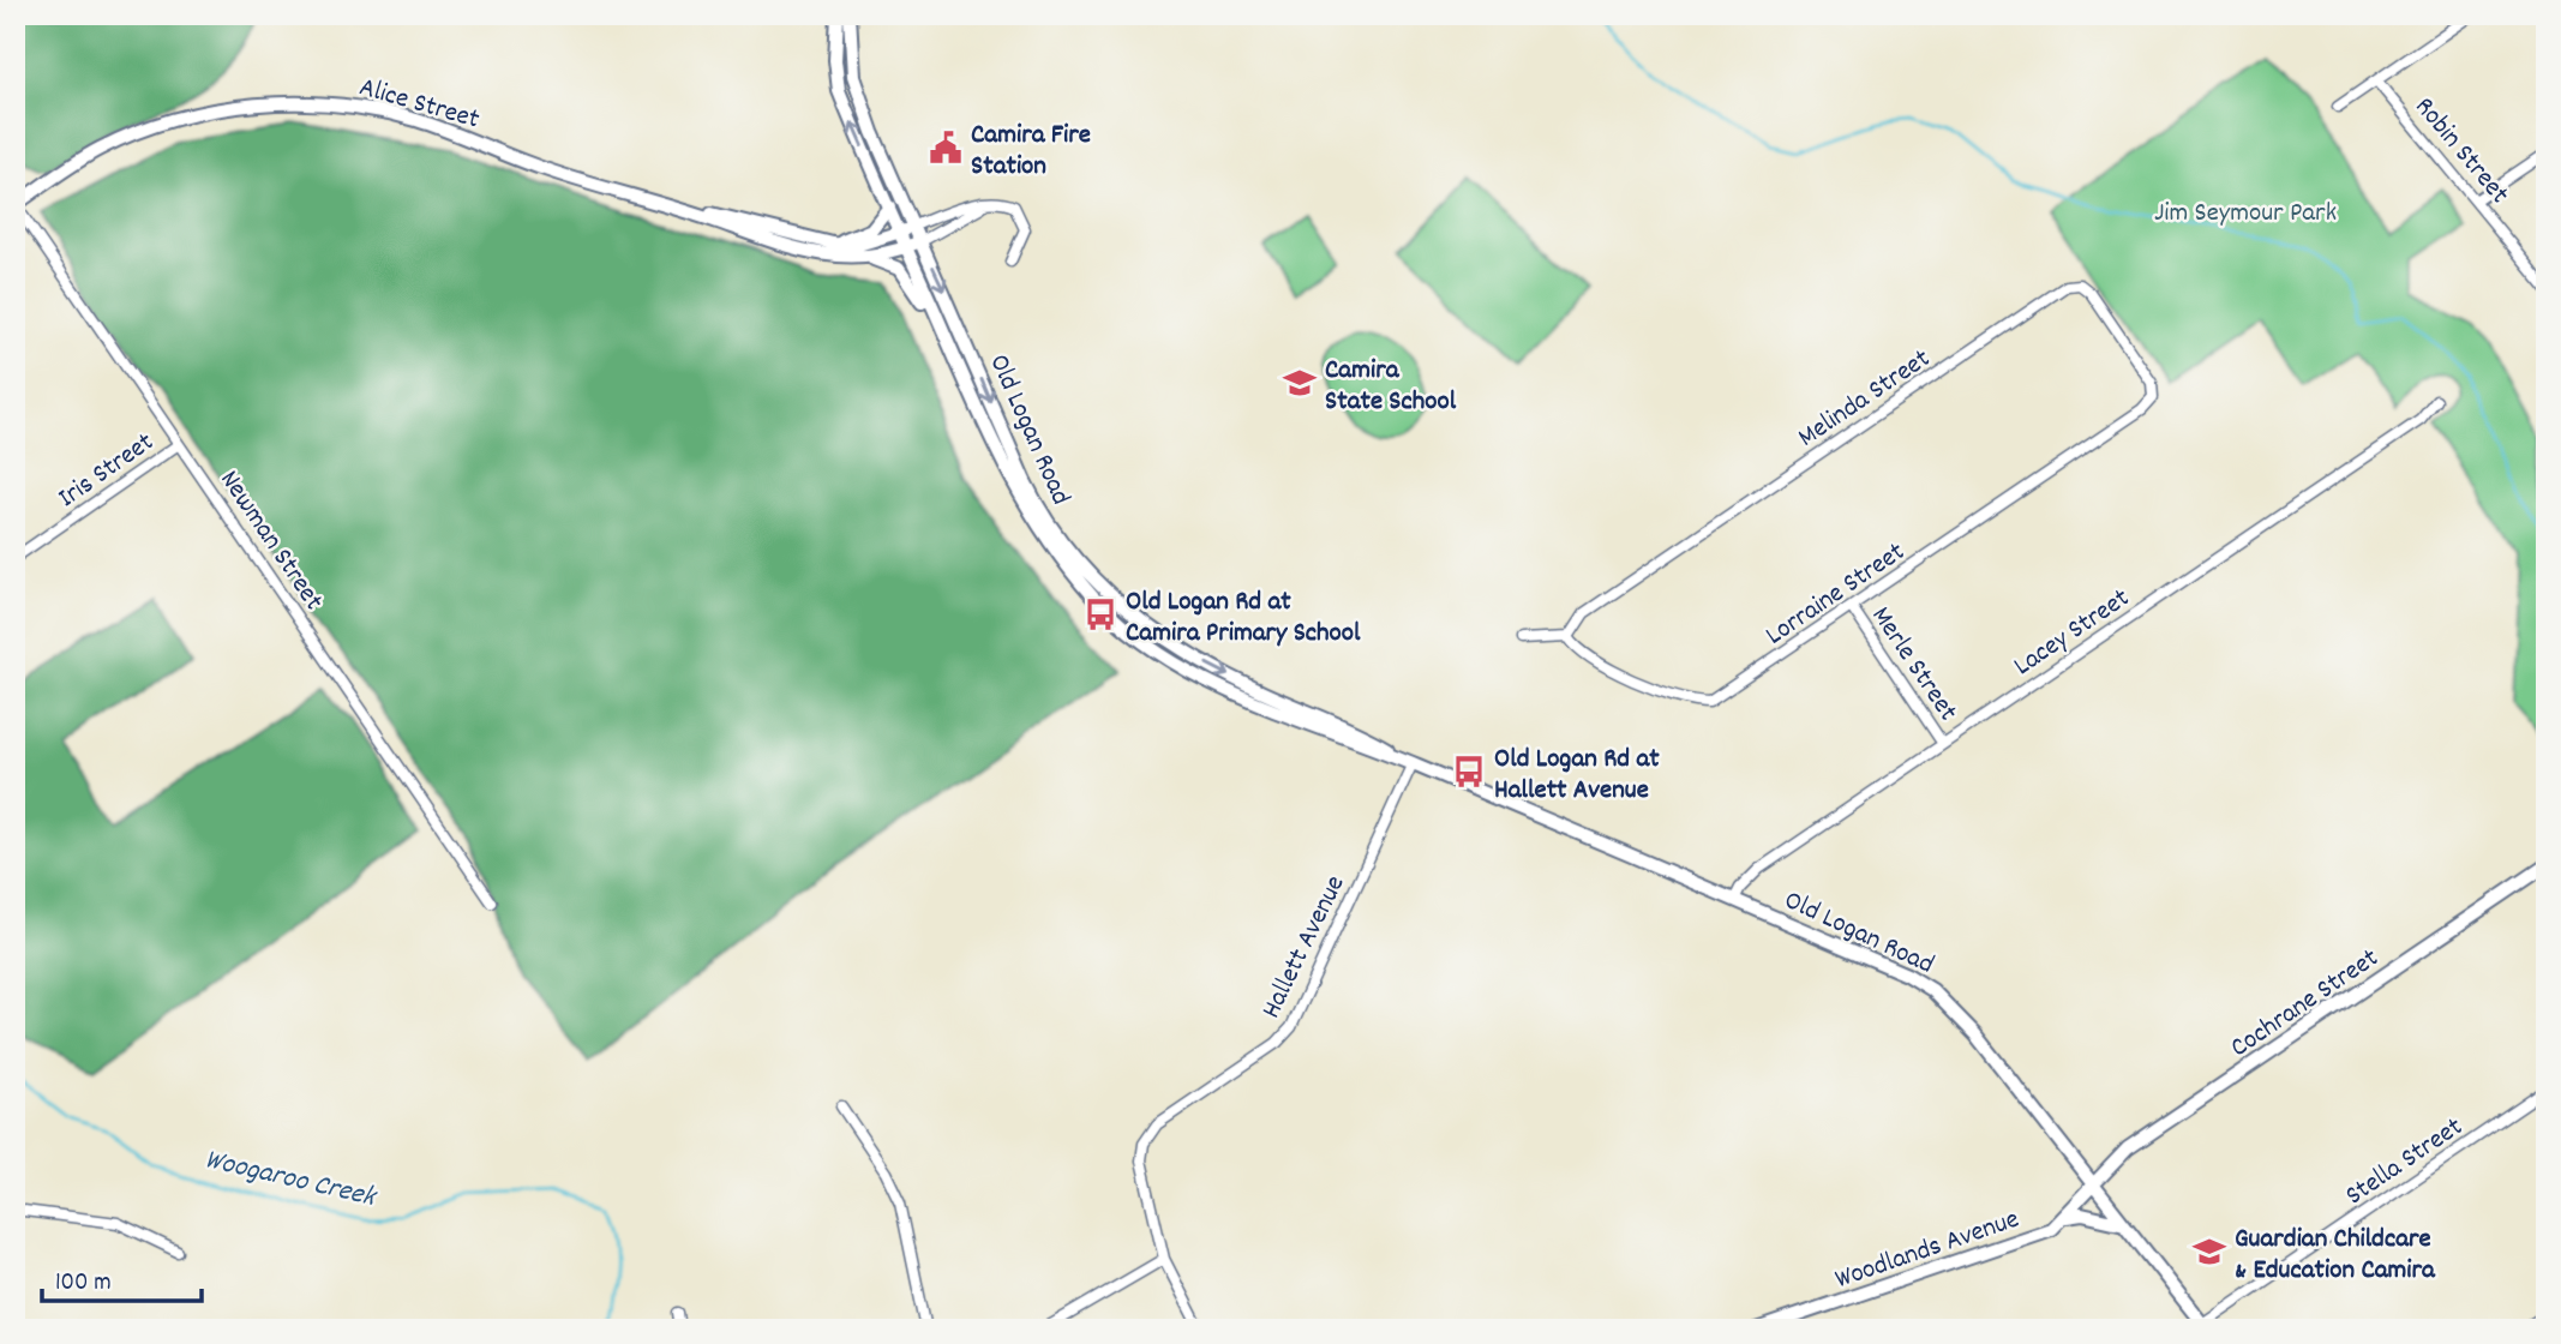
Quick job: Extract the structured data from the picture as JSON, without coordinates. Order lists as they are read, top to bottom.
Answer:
{
  "streets": {
    "main road": [
      "Alice Street",
      "Old Logan Road",
      "Cochrane Street",
      "Woodlands Avenue"
    ],
    "street": [
      "Robin Street",
      "Melinda Street",
      "Iris Street",
      "Newman Street",
      "Lorraine Street",
      "Lacey Street",
      "Merle Street",
      "Hallett Avenue",
      "Stella Street"
    ]
  },
  "crossings": [
    ["Alice Street", "Old Logan Road"],
    ["Alice Street", "Newman Street"],
    ["Melinda Street", "Lorraine Street"],
    ["Old Logan Road", "Lacey Street"],
    ["Old Logan Road", "Hallett Avenue"],
    ["Old Logan Road", "Cochrane Street"],
    ["Old Logan Road", "Stella Street"],
    ["Old Logan Road", "Woodlands Avenue"],
    ["Iris Street", "Newman Street"],
    ["Lorraine Street", "Merle Street"],
    ["Lacey Street", "Merle Street"],
    ["Cochrane Street", "Woodlands Avenue"]
  ],
  "water": ["Woogaroo Creek"],
  "parks": ["Jim Seymour Park"],
  "places": {
    "public building": ["Camira Fire Station"],
    "school or university": ["Camira State School", "Guardian Childcare & Education Camira"],
    "bus stop": ["Old Logan Rd at Camira Primary School", "Old Logan Rd at Hallett Avenue"]
  },
  "scale_bar": "100 m"
}
